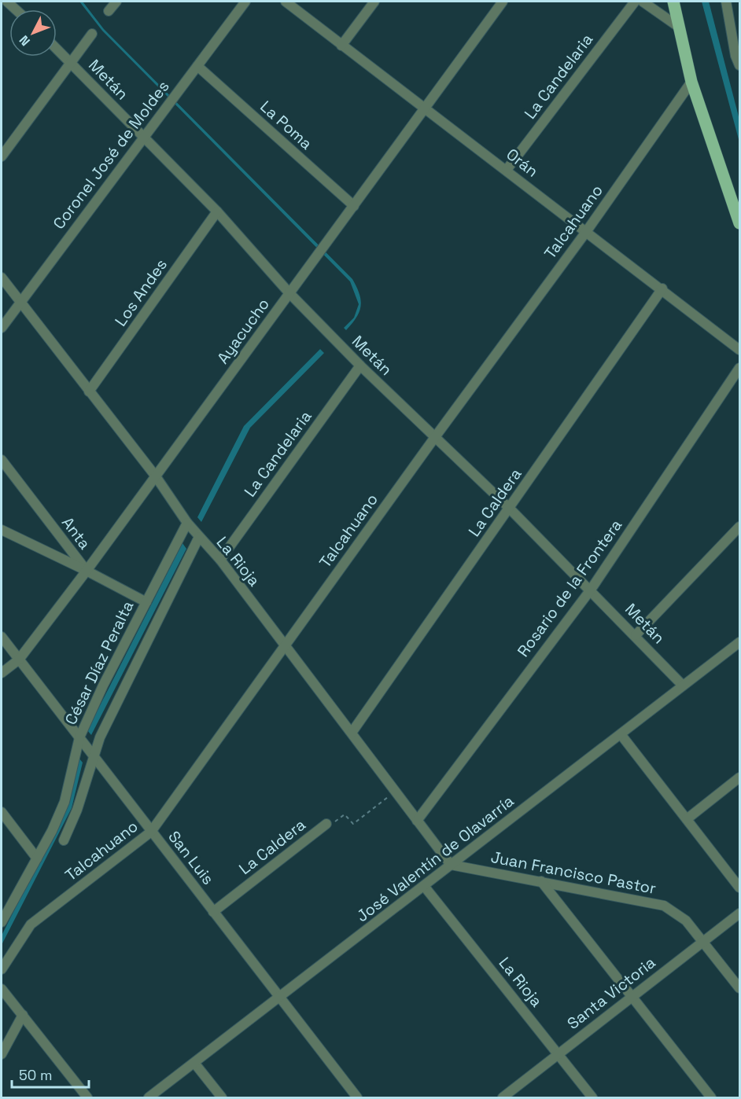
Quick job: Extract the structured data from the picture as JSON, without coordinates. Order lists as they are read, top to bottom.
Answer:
{
  "streets": {
    "street": [
      "La Candelaria",
      "Metán",
      "La Poma",
      "Coronel José de Moldes",
      "Orán",
      "Talcahuano",
      "Los Andes",
      "Ayacucho",
      "La Caldera",
      "Anta",
      "La Rioja",
      "Rosario de la Frontera",
      "César Díaz Peralta",
      "San Luis",
      "José Valentín de Olavarría",
      "Juan Francisco Pastor",
      "Santa Victoria"
    ]
  },
  "crossings": [
    ["La Candelaria", "Metán"],
    ["La Candelaria", "Orán"],
    ["La Candelaria", "La Rioja"],
    ["Metán", "Coronel José de Moldes"],
    ["Metán", "Talcahuano"],
    ["Metán", "Los Andes"],
    ["Metán", "Ayacucho"],
    ["Metán", "La Caldera"],
    ["Metán", "Rosario de la Frontera"],
    ["Metán", "José Valentín de Olavarría"],
    ["La Poma", "Coronel José de Moldes"],
    ["La Poma", "Ayacucho"],
    ["Coronel José de Moldes", "La Rioja"],
    ["Orán", "Talcahuano"],
    ["Orán", "Ayacucho"],
    ["Orán", "La Caldera"],
    ["Talcahuano", "La Rioja"],
    ["Talcahuano", "San Luis"],
    ["Los Andes", "La Rioja"],
    ["Ayacucho", "Anta"],
    ["Ayacucho", "La Rioja"],
    ["Ayacucho", "San Luis"],
    ["La Caldera", "La Rioja"],
    ["La Caldera", "San Luis"],
    ["Anta", "César Díaz Peralta"],
    ["La Rioja", "Rosario de la Frontera"],
    ["La Rioja", "César Díaz Peralta"],
    ["La Rioja", "José Valentín de Olavarría"],
    ["La Rioja", "Juan Francisco Pastor"],
    ["La Rioja", "Santa Victoria"],
    ["César Díaz Peralta", "San Luis"],
    ["San Luis", "José Valentín de Olavarría"],
    ["José Valentín de Olavarría", "Juan Francisco Pastor"],
    ["Juan Francisco Pastor", "Santa Victoria"]
  ],
  "scale_bar": "50 m",
  "north": "bottom left"
}
